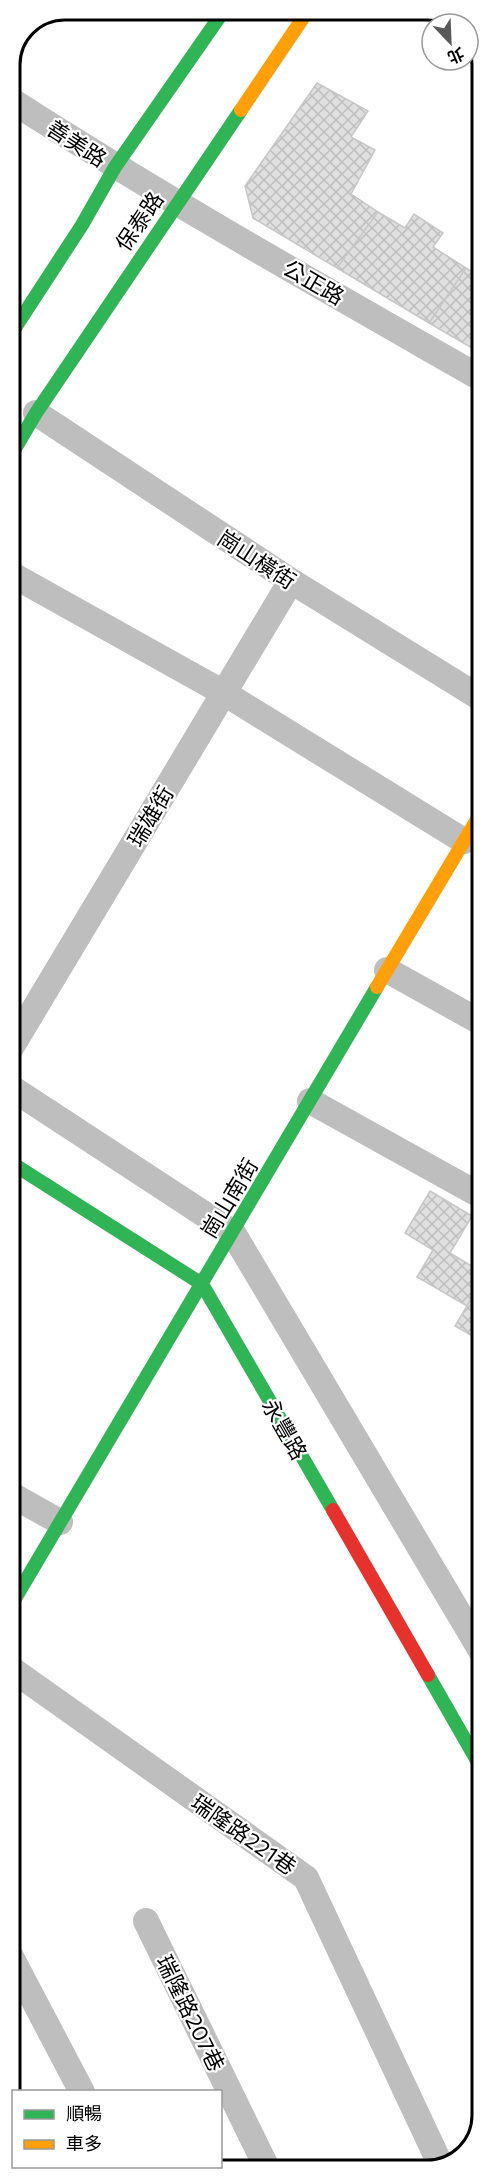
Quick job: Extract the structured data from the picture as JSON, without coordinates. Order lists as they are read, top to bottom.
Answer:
{
  "streets": {
    "street": [
      "善美路",
      "保泰路",
      "公正路",
      "崗山橫街",
      "瑞雄街",
      "崗山南街",
      "永豐路",
      "瑞隆路221巷",
      "瑞隆路207巷"
    ]
  },
  "crossings": [
    ["善美路", "保泰路"],
    ["善美路", "公正路"],
    ["保泰路", "公正路"],
    ["保泰路", "崗山橫街"],
    ["崗山橫街", "瑞雄街"],
    ["崗山南街", "永豐路"]
  ],
  "legend": ["順暢", "車多"],
  "north": "bottom right"
}
